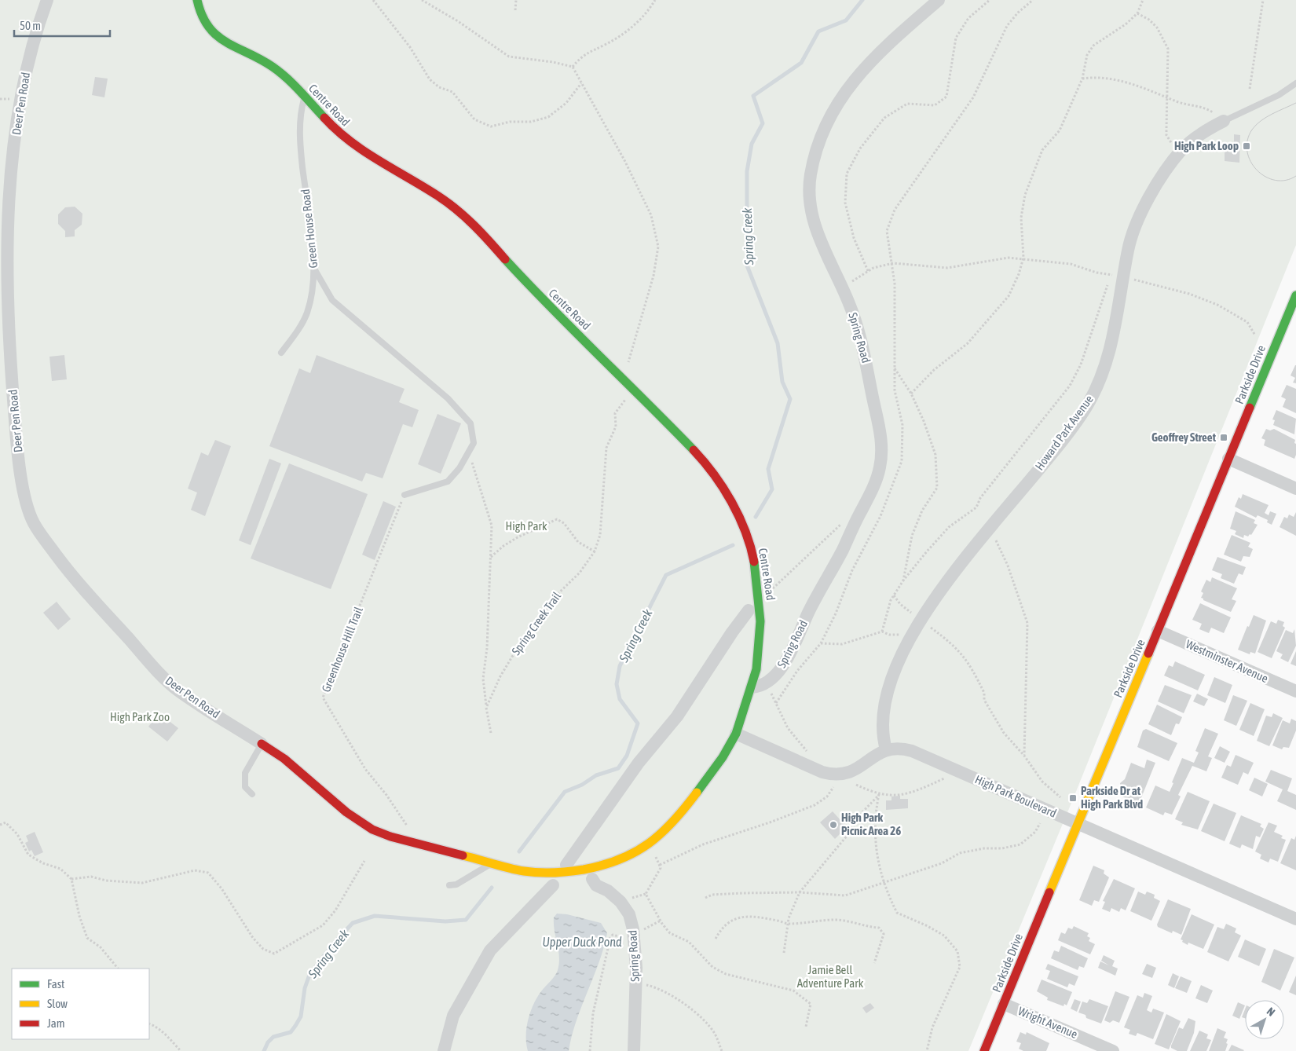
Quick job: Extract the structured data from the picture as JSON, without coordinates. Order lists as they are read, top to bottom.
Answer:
{
  "streets": {
    "street": [
      "Deer Pen Road",
      "Centre Road",
      "Spring Road",
      "Parkside Drive",
      "Howard Park Avenue",
      "Westminster Avenue",
      "High Park Boulevard",
      "Wright Avenue"
    ],
    "lane": ["Green House Road"],
    "path": ["Spring Creek Trail", "Greenhouse Hill Trail"]
  },
  "crossings": [
    ["Deer Pen Road", "Spring Road"],
    ["Centre Road", "Green House Road"],
    ["Centre Road", "Spring Road"],
    ["Centre Road", "Spring Creek Trail"],
    ["Parkside Drive", "Westminster Avenue"],
    ["Parkside Drive", "High Park Boulevard"],
    ["Parkside Drive", "Wright Avenue"],
    ["Howard Park Avenue", "High Park Boulevard"]
  ],
  "water": ["Spring Creek", "Upper Duck Pond"],
  "parks": ["High Park", "High Park Zoo", "Jamie Bell Adventure Park"],
  "places": {
    "transit": ["High Park Loop", "Geoffrey Street", "Parkside Dr at High Park Blvd"],
    "other": ["High Park Picnic Area 26"]
  },
  "legend": ["Fast", "Slow", "Jam"],
  "scale_bar": "50 m",
  "north": "top right"
}
